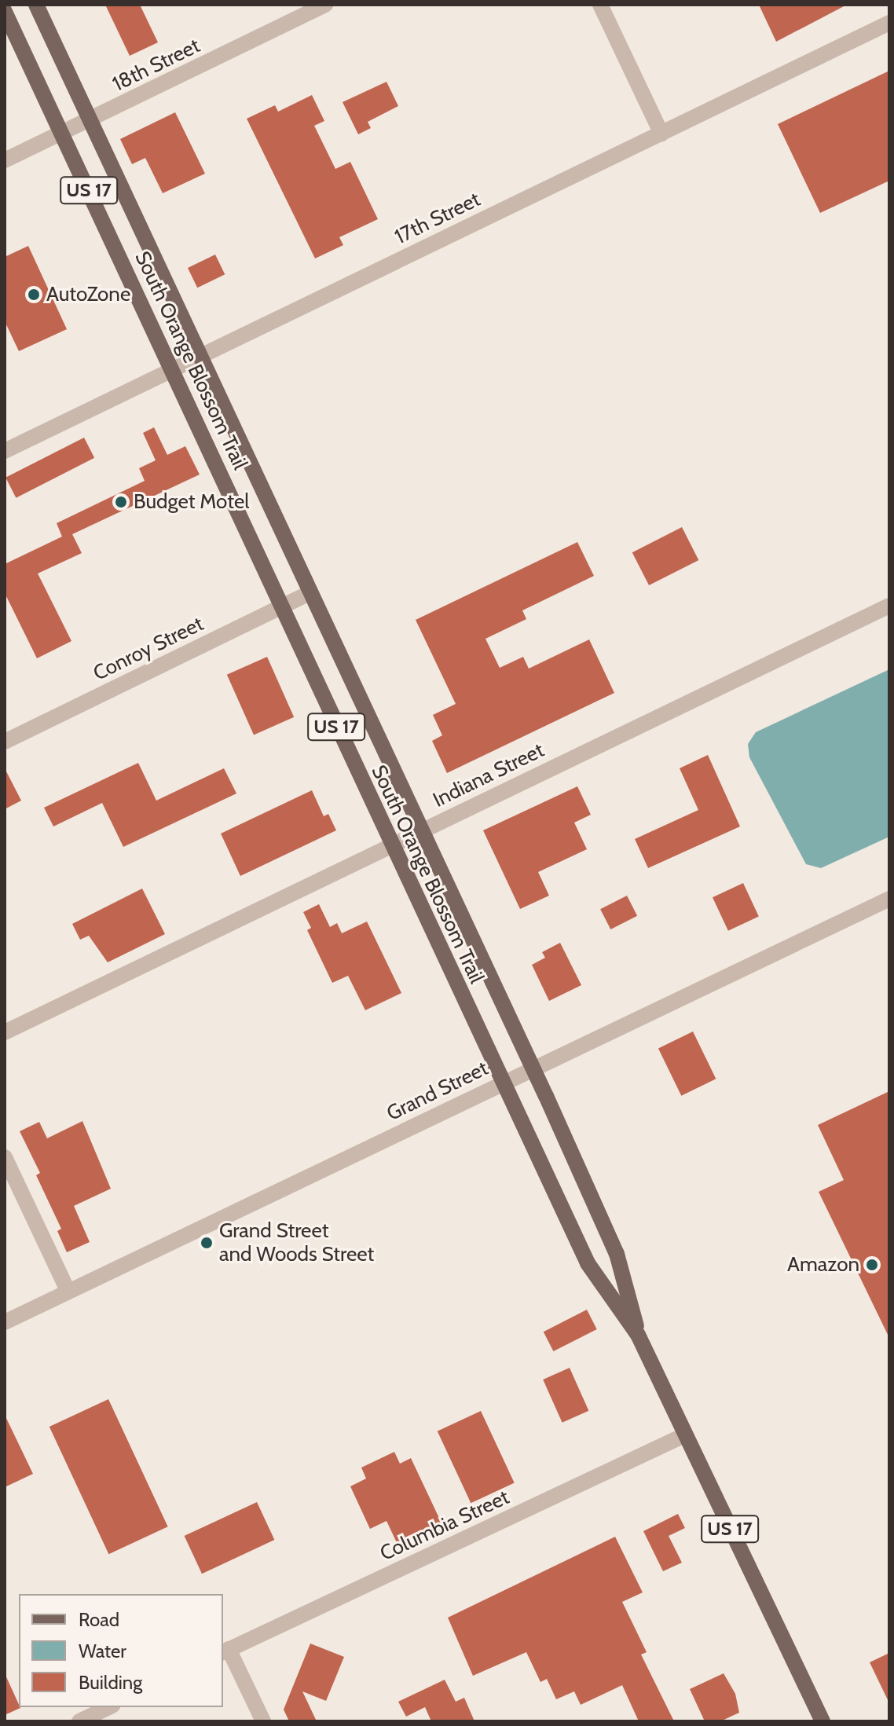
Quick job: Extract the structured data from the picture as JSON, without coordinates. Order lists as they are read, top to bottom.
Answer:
{
  "streets": {
    "main road": ["US 17", "South Orange Blossom Trail"],
    "street": [
      "18th Street",
      "17th Street",
      "Conroy Street",
      "Indiana Street",
      "Grand Street",
      "Columbia Street"
    ]
  },
  "crossings": [
    ["18th Street", "South Orange Blossom Trail"],
    ["17th Street", "South Orange Blossom Trail"],
    ["South Orange Blossom Trail", "Conroy Street"],
    ["South Orange Blossom Trail", "Indiana Street"],
    ["South Orange Blossom Trail", "Grand Street"],
    ["South Orange Blossom Trail", "Columbia Street"]
  ],
  "places": [
    "AutoZone",
    "Budget Motel",
    "Grand Street and Woods Street",
    "Amazon"
  ],
  "legend": ["Road", "Water", "Building"]
}
